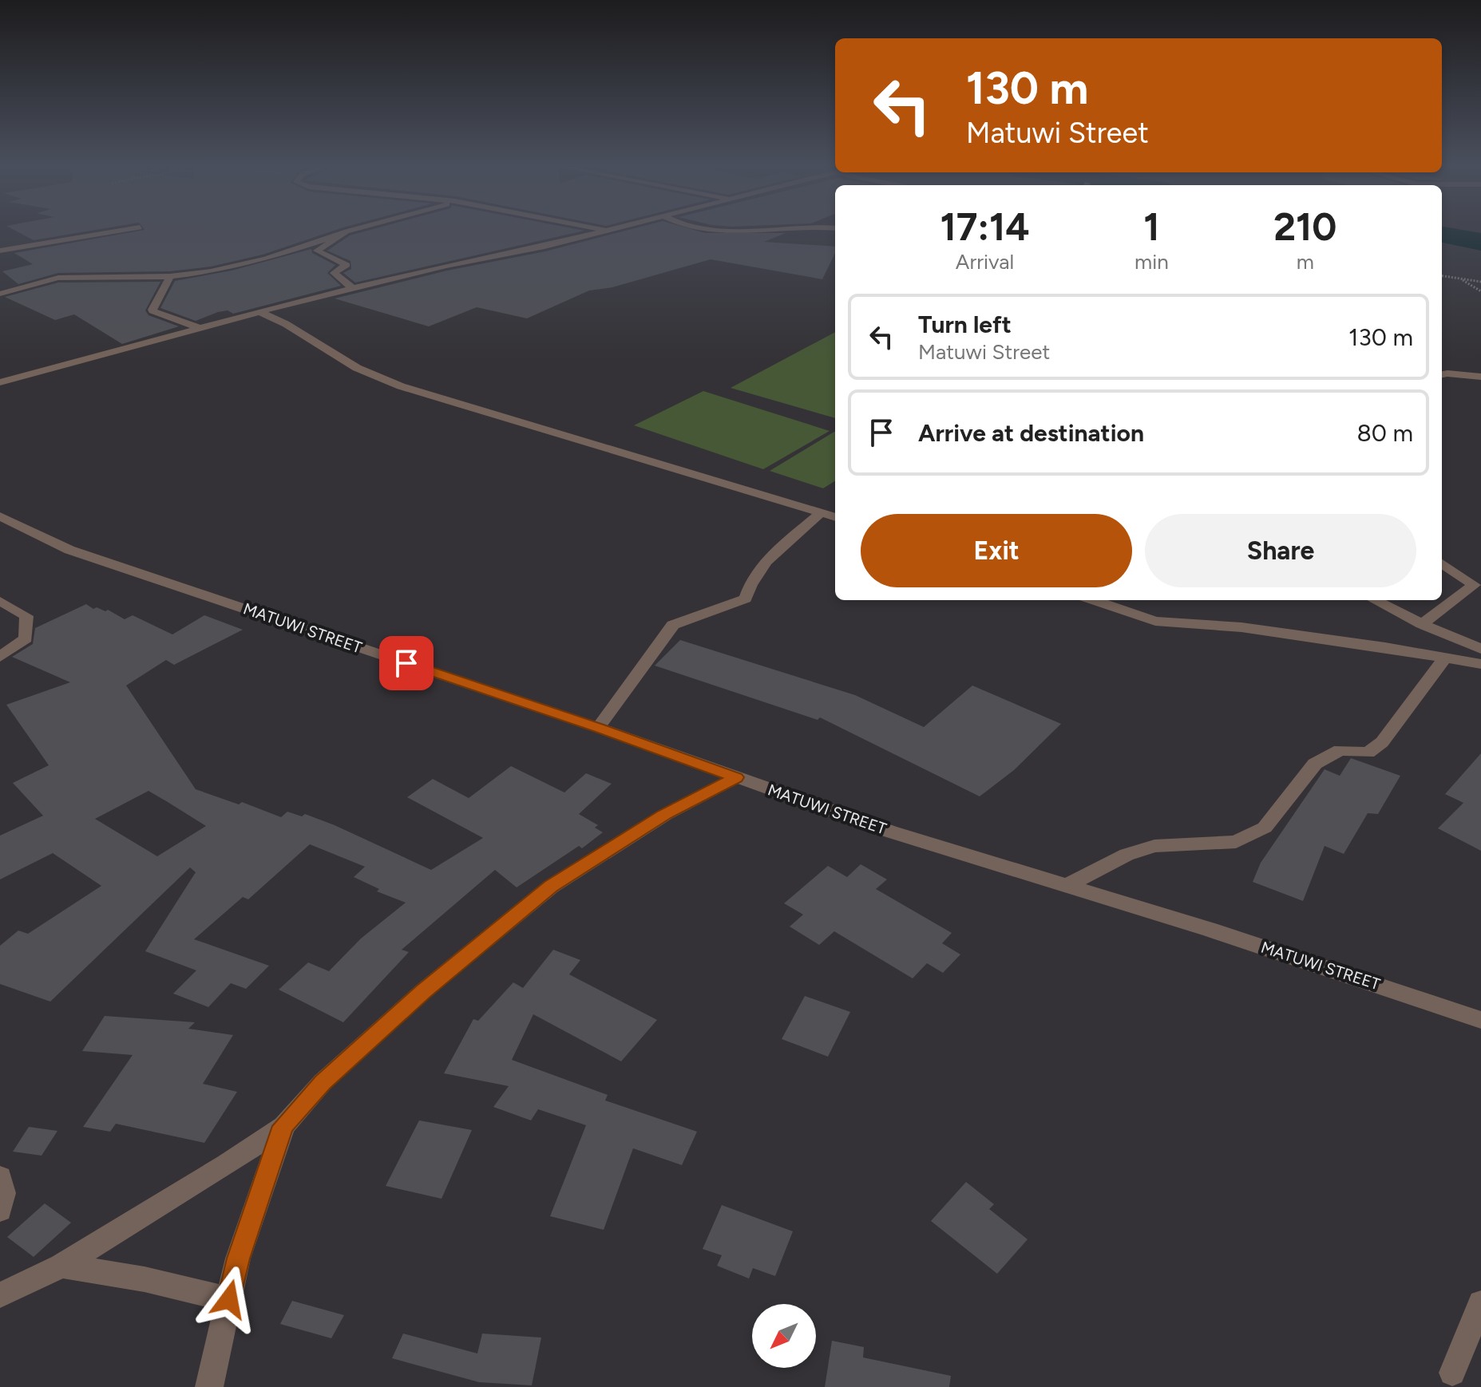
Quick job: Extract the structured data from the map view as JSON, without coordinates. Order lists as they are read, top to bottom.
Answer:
{
  "streets": {
    "street": ["MATUWI STREET"]
  },
  "north": "bottom left",
  "page": {
    "turn": ["130 m", "Matuwi Street"],
    "eta": [
      "17:14",
      "Arrival",
      "1",
      "min",
      "210",
      "m"
    ],
    "list": [
      {
        "name": "Turn left",
        "note": "Matuwi Street",
        "value": "130 m"
      },
      {
        "name": "Arrive at destination",
        "value": "80 m"
      }
    ],
    "buttons": ["Exit", "Share"]
  }
}
